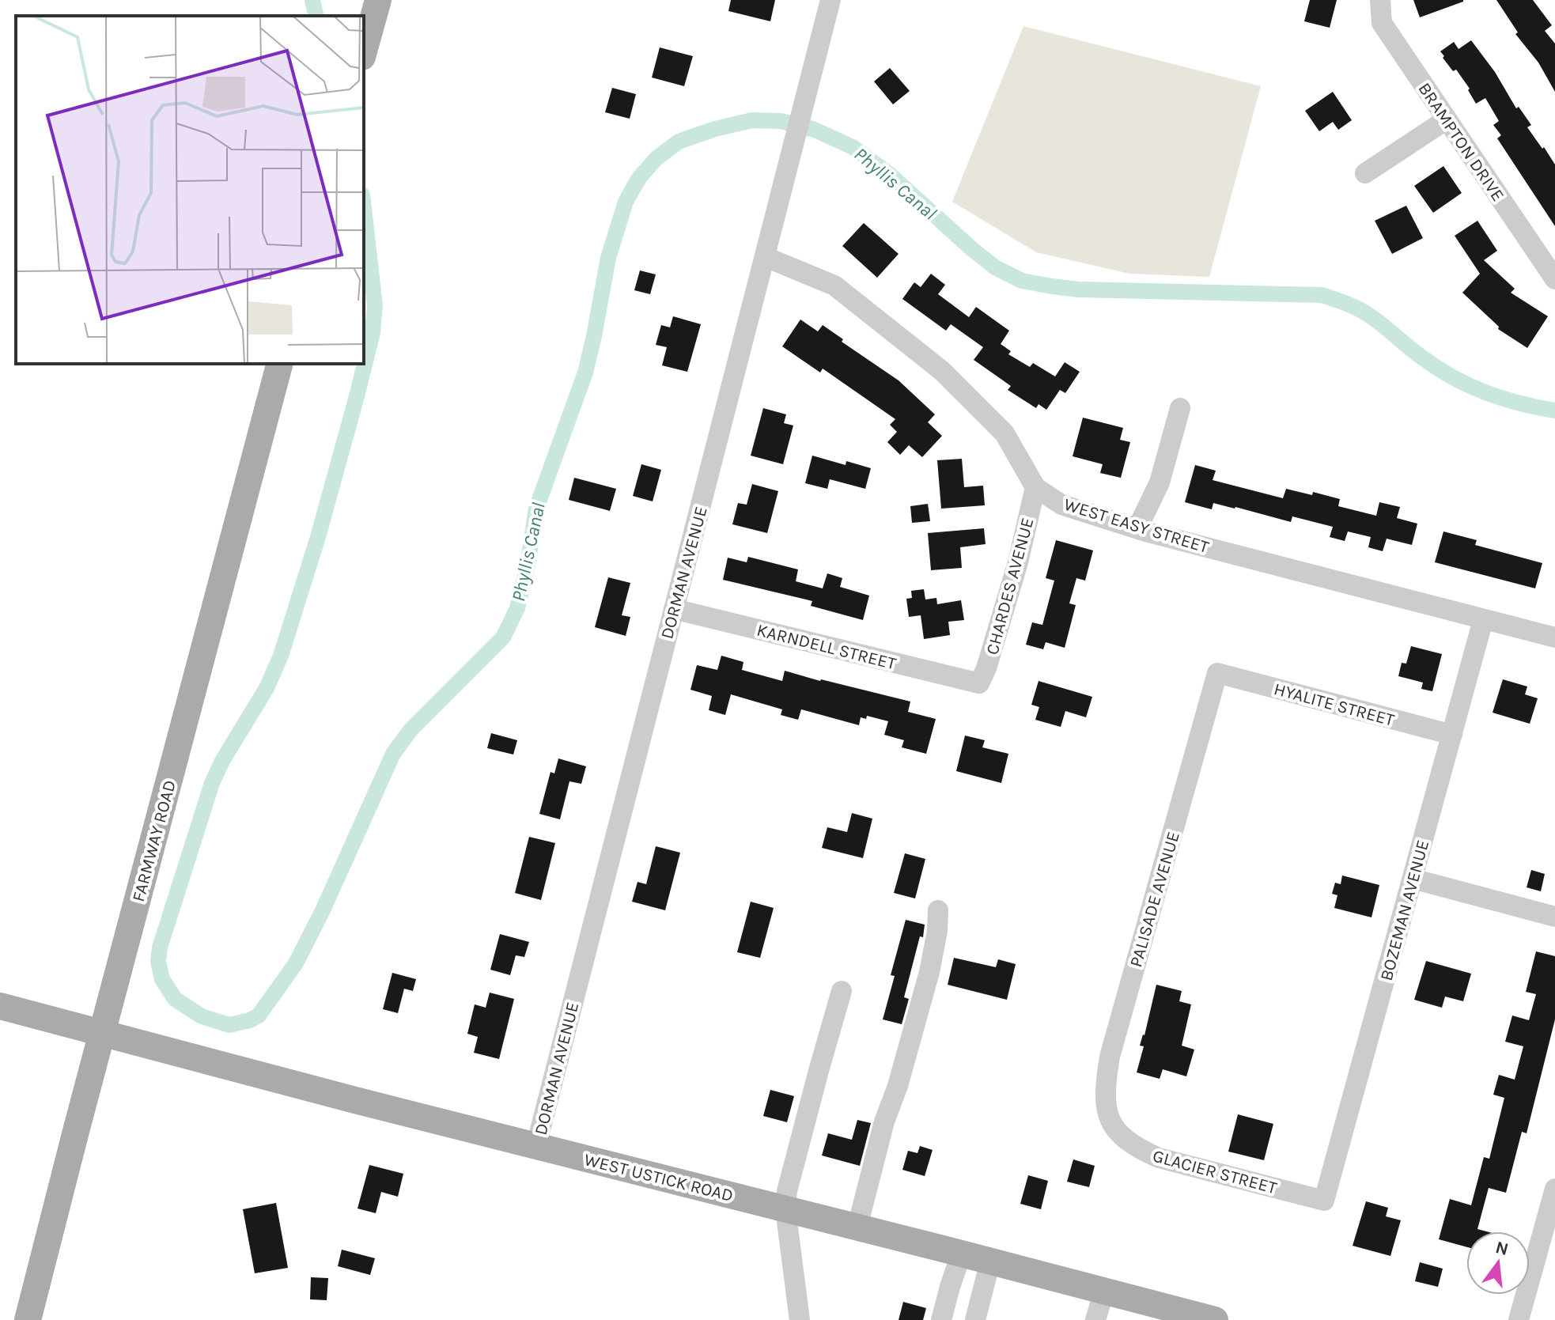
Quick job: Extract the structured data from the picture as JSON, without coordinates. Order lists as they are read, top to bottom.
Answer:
{
  "streets": {
    "main road": ["FARMWAY ROAD", "WEST USTICK ROAD"],
    "street": [
      "BRAMPTON DRIVE",
      "WEST EASY STREET",
      "DORMAN AVENUE",
      "CHARDES AVENUE",
      "KARNDELL STREET",
      "HYALITE STREET",
      "PALISADE AVENUE",
      "BOZEMAN AVENUE",
      "GLACIER STREET"
    ]
  },
  "crossings": [
    ["WEST EASY STREET", "DORMAN AVENUE"],
    ["WEST EASY STREET", "CHARDES AVENUE"],
    ["WEST EASY STREET", "BOZEMAN AVENUE"],
    ["DORMAN AVENUE", "KARNDELL STREET"],
    ["DORMAN AVENUE", "WEST USTICK ROAD"],
    ["CHARDES AVENUE", "KARNDELL STREET"],
    ["HYALITE STREET", "PALISADE AVENUE"],
    ["HYALITE STREET", "BOZEMAN AVENUE"],
    ["FARMWAY ROAD", "WEST USTICK ROAD"],
    ["PALISADE AVENUE", "GLACIER STREET"],
    ["BOZEMAN AVENUE", "GLACIER STREET"]
  ],
  "water": ["Phyllis Canal"],
  "north": "top"
}
